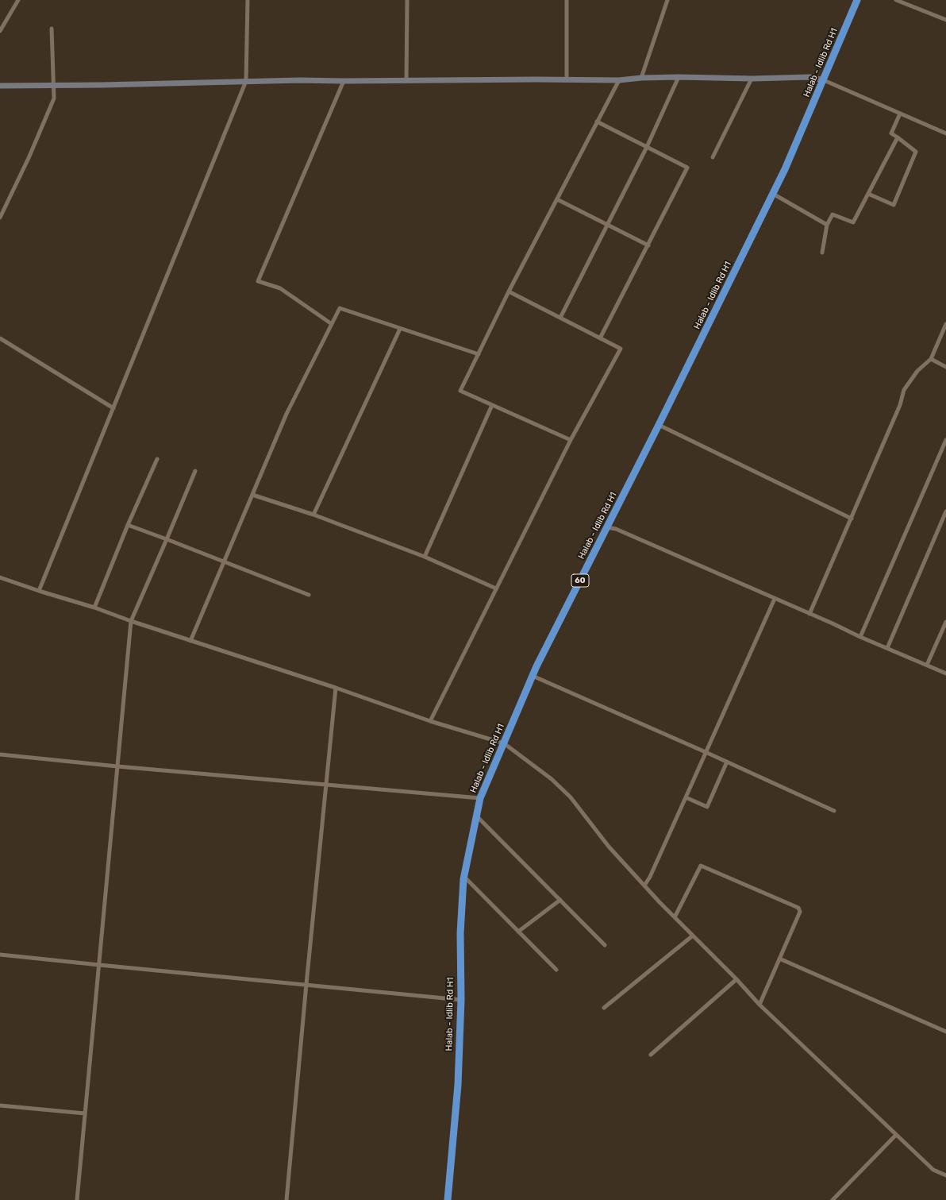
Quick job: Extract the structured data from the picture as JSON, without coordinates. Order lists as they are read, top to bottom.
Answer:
{
  "streets": {
    "highway": ["Halab - Idlib Rd H1", "60"]
  }
}
